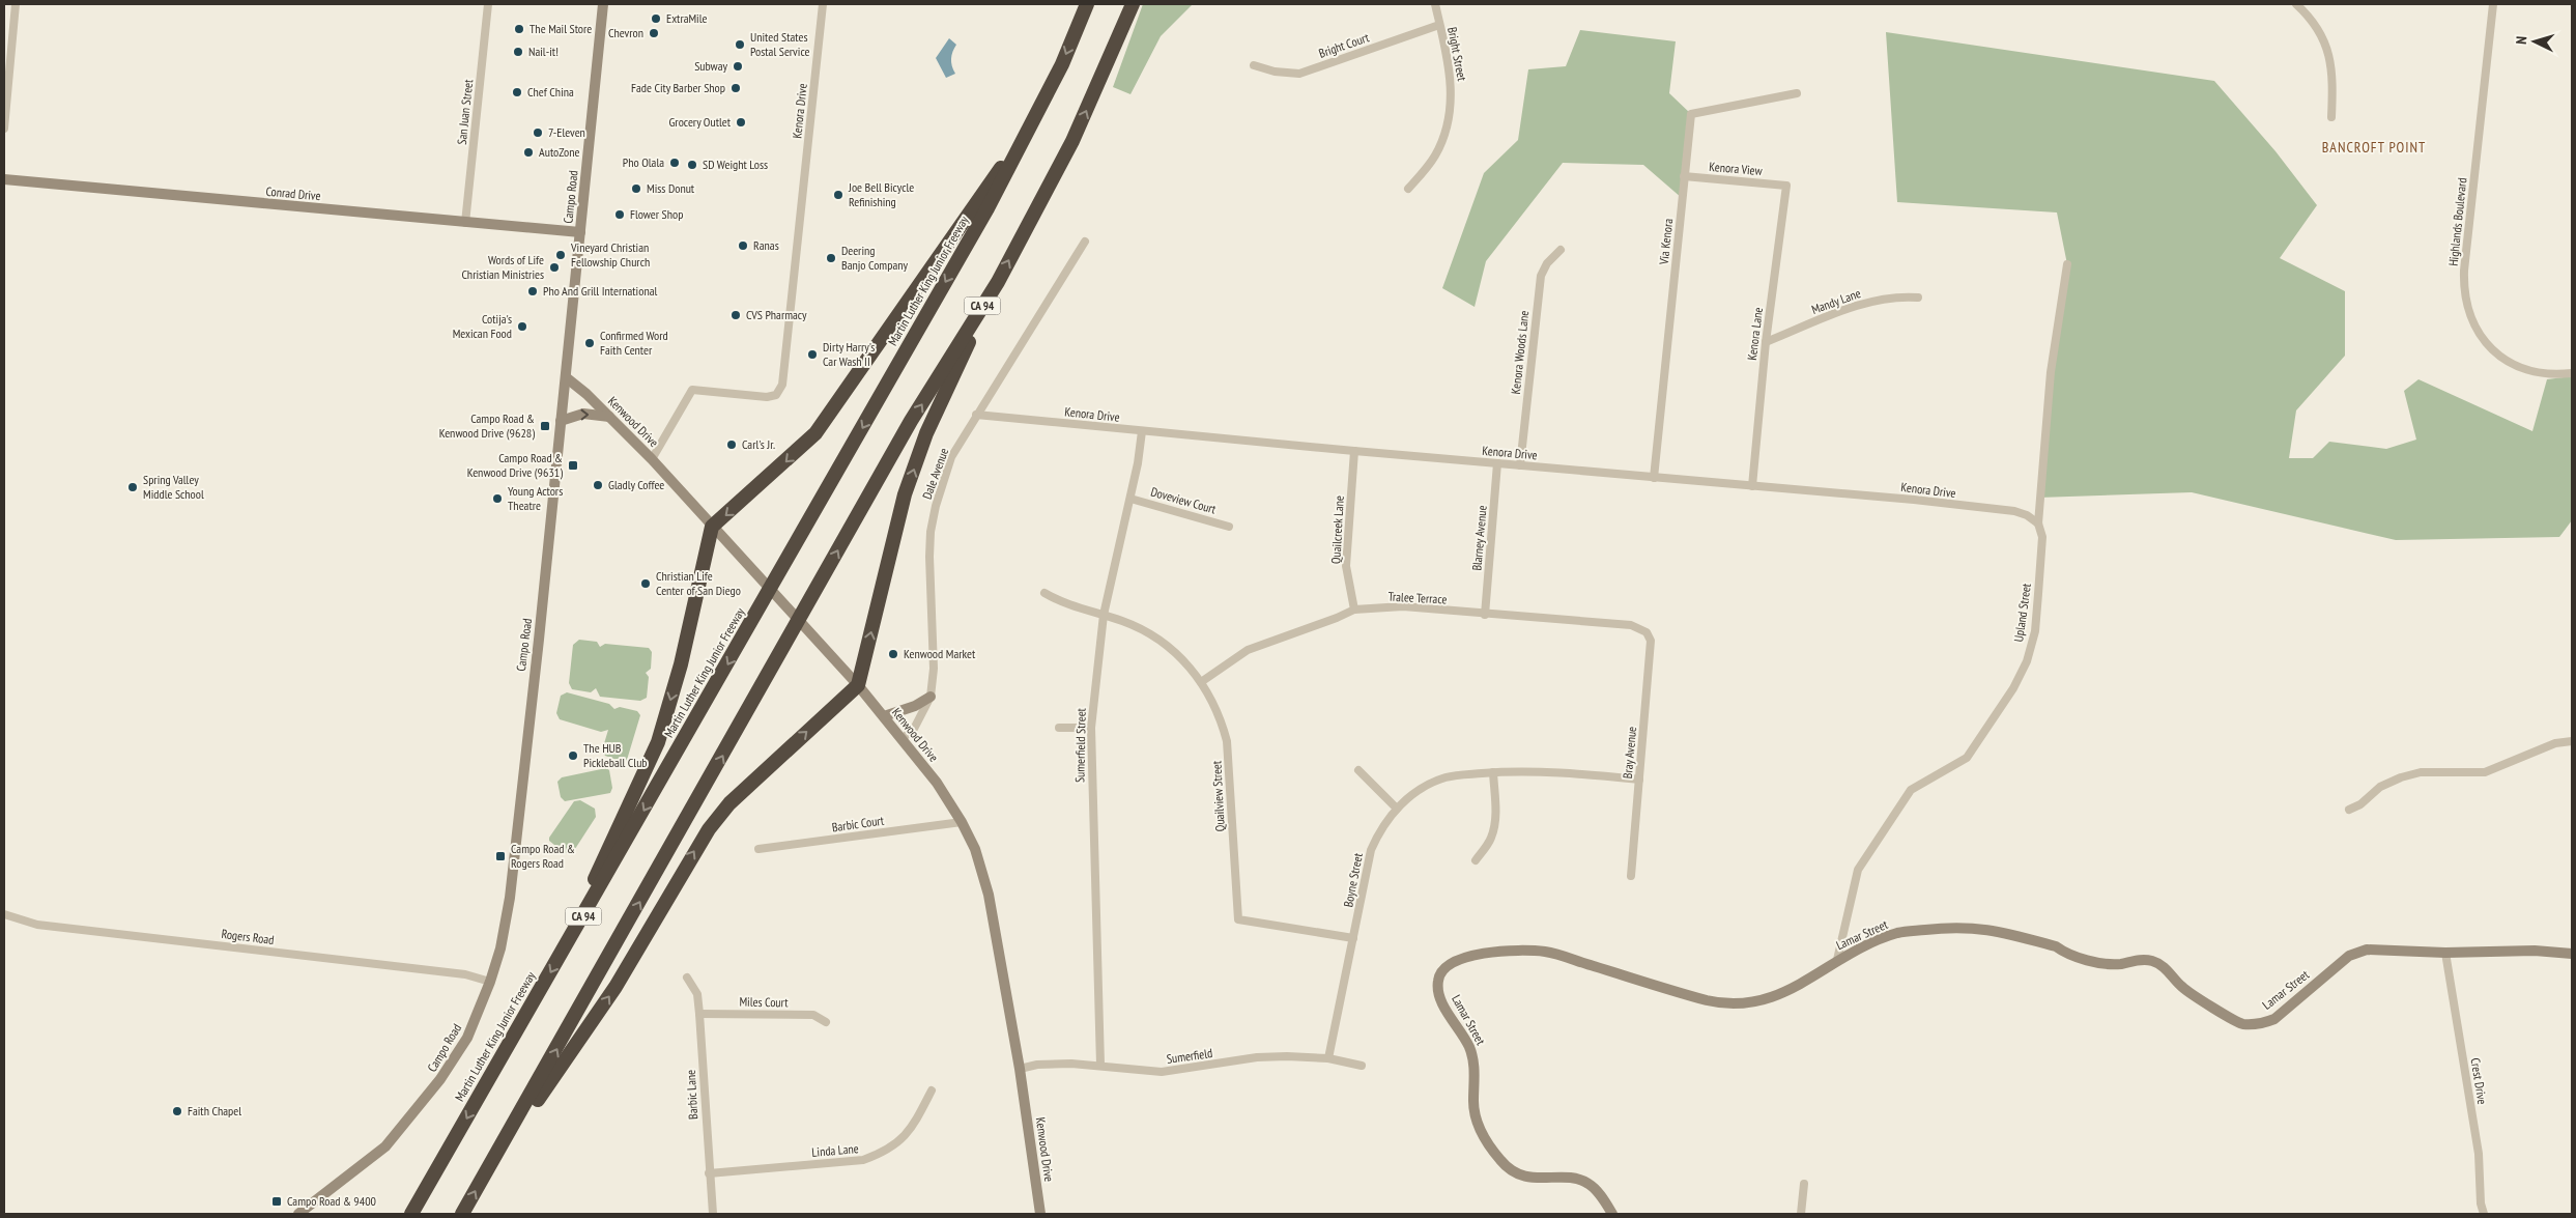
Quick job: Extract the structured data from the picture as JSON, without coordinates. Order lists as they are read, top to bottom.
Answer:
{
  "streets": {
    "highway": ["Martin Luther King Junior Freeway", "CA 94"],
    "main road": [
      "Conrad Drive",
      "Campo Road",
      "Kenwood Drive",
      "Lamar Street"
    ],
    "street": [
      "Bright Court",
      "Bright Street",
      "Kenora Drive",
      "San Juan Street",
      "Kenora View",
      "Highlands Boulevard",
      "Via Kenora",
      "Mandy Lane",
      "Kenora Lane",
      "Kenora Woods Lane",
      "Dale Avenue",
      "Doveview Court",
      "Quailcreek Lane",
      "Blarney Avenue",
      "Tralee Terrace",
      "Upland Street",
      "Sumerfield Street",
      "Bray Avenue",
      "Quailview Street",
      "Barbic Court",
      "Boyne Street",
      "Rogers Road",
      "Miles Court",
      "Sumerfield",
      "Crest Drive",
      "Barbic Lane",
      "Linda Lane"
    ]
  },
  "crossings": [
    ["Bright Court", "Bright Street"],
    ["Kenora Drive", "Via Kenora"],
    ["Kenora Drive", "Kenora Lane"],
    ["Kenora Drive", "Kenora Woods Lane"],
    ["Kenora Drive", "Kenwood Drive"],
    ["Kenora Drive", "Dale Avenue"],
    ["Kenora Drive", "Quailcreek Lane"],
    ["Kenora Drive", "Blarney Avenue"],
    ["Kenora Drive", "Upland Street"],
    ["Kenora Drive", "Sumerfield Street"],
    ["San Juan Street", "Conrad Drive"],
    ["Kenora View", "Via Kenora"],
    ["Kenora View", "Kenora Lane"],
    ["Conrad Drive", "Campo Road"],
    ["Campo Road", "Kenwood Drive"],
    ["Campo Road", "Rogers Road"],
    ["Mandy Lane", "Kenora Lane"],
    ["Kenwood Drive", "Dale Avenue"],
    ["Kenwood Drive", "Barbic Court"],
    ["Kenwood Drive", "Sumerfield"],
    ["Doveview Court", "Sumerfield Street"],
    ["Quailcreek Lane", "Tralee Terrace"],
    ["Blarney Avenue", "Tralee Terrace"],
    ["Tralee Terrace", "Bray Avenue"],
    ["Tralee Terrace", "Quailview Street"],
    ["Upland Street", "Lamar Street"],
    ["Sumerfield Street", "Quailview Street"],
    ["Sumerfield Street", "Sumerfield"],
    ["Bray Avenue", "Boyne Street"],
    ["Quailview Street", "Boyne Street"],
    ["Boyne Street", "Sumerfield"],
    ["Lamar Street", "Crest Drive"],
    ["Miles Court", "Barbic Lane"],
    ["Barbic Lane", "Linda Lane"]
  ],
  "districts": ["BANCROFT POINT"],
  "places": {
    "other": [
      "ExtraMile",
      "The Mail Store",
      "Chevron",
      "United States Postal Service",
      "Nail-it!",
      "Subway",
      "Fade City Barber Shop",
      "Chef China",
      "Grocery Outlet",
      "7-Eleven",
      "AutoZone",
      "Pho Olala",
      "SD Weight Loss",
      "Miss Donut",
      "Joe Bell Bicycle Refinishing",
      "Flower Shop",
      "Ranas",
      "Vineyard Christian Fellowship Church",
      "Deering Banjo Company",
      "Words of Life Christian Ministries",
      "Pho And Grill International",
      "CVS Pharmacy",
      "Cotija's Mexican Food",
      "Confirmed Word Faith Center",
      "Dirty Harry's Car Wash II",
      "Carl's Jr.",
      "Gladly Coffee",
      "Spring Valley Middle School",
      "Young Actors Theatre",
      "Christian Life Center of San Diego",
      "Kenwood Market",
      "The HUB Pickleball Club",
      "Faith Chapel"
    ],
    "transit": [
      "Campo Road & Kenwood Drive (9628)",
      "Campo Road & Kenwood Drive (9631)",
      "Campo Road & Rogers Road",
      "Campo Road & 9400"
    ]
  },
  "north": "left"
}
